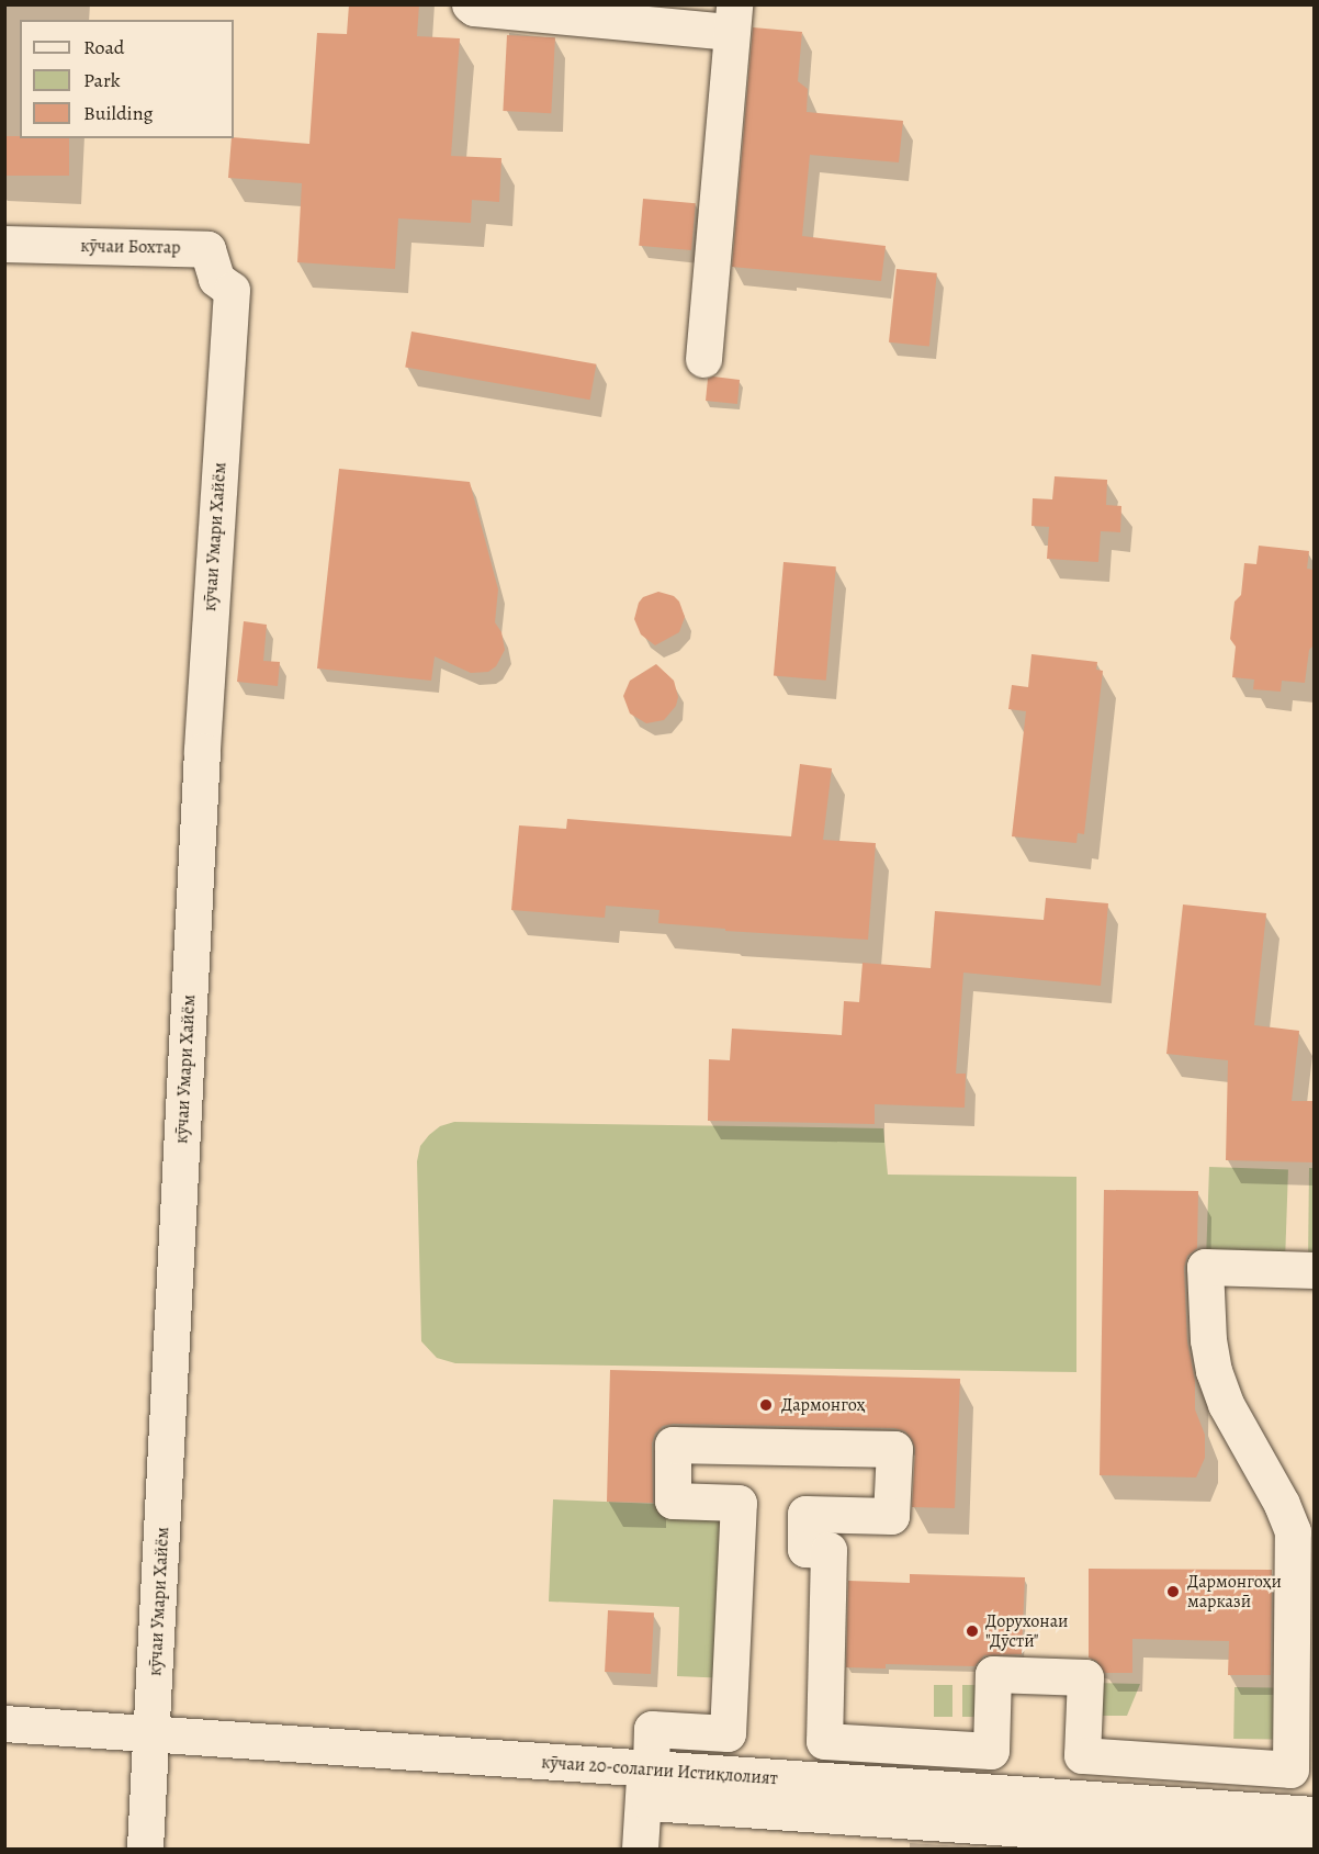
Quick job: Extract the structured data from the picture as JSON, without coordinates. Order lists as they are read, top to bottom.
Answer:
{
  "streets": {
    "street": ["кӯчаи Бохтар", "кӯчаи Умари Хайём", "кӯчаи 20-солагии Истиқлолият"]
  },
  "crossings": [
    ["кӯчаи Бохтар", "кӯчаи Умари Хайём"],
    ["кӯчаи Умари Хайём", "кӯчаи 20-солагии Истиқлолият"]
  ],
  "places": ["Дармонгоҳ", "Дармонгоҳи марказӣ", "Дорухонаи \"Дӯстӣ\""],
  "legend": ["Road", "Park", "Building"]
}
